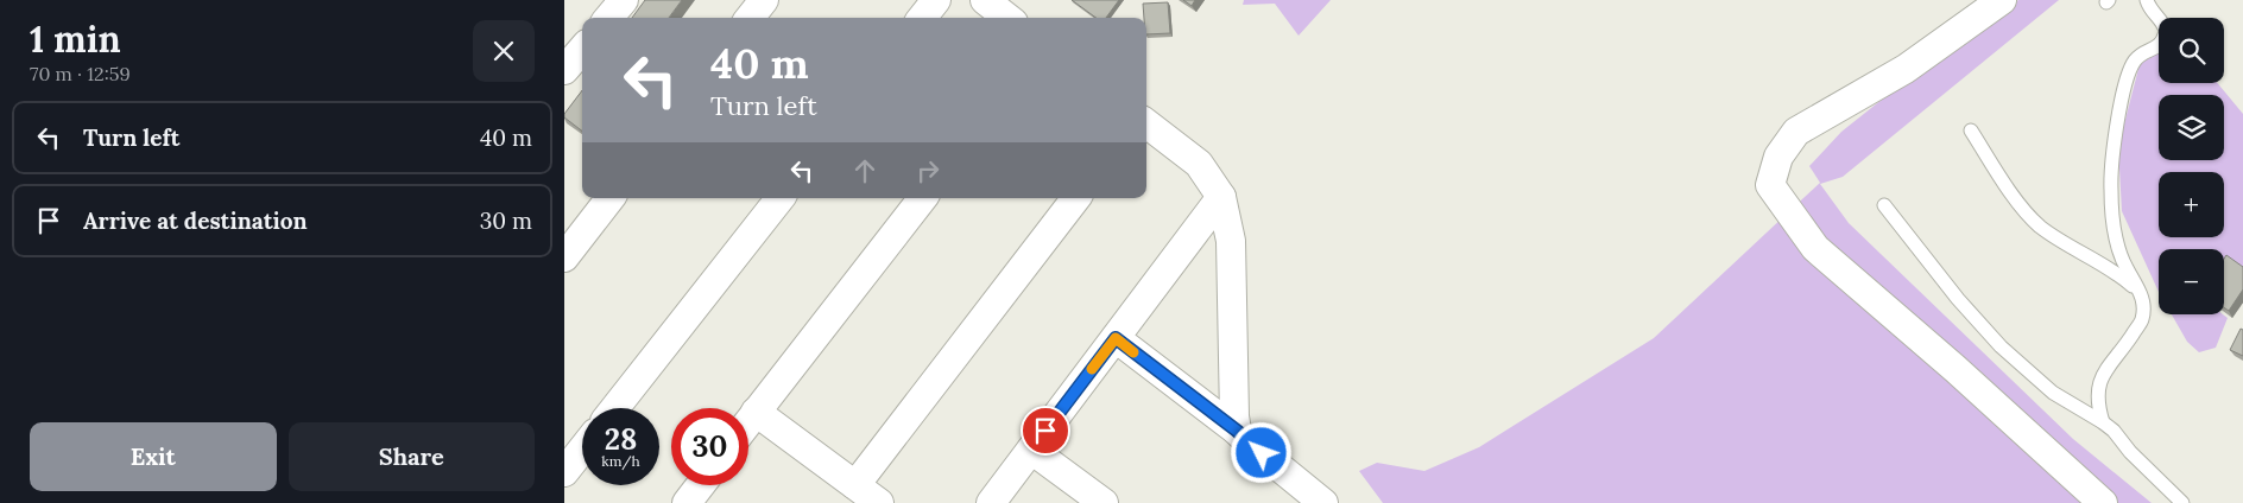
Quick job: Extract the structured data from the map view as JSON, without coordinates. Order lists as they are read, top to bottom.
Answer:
{
  "page": {
    "heading": ["1 min", "70 m · 12:59"],
    "map_buttons": ["+", "−"],
    "turn": ["40 m", "Turn left"],
    "list": [
      {
        "name": "Turn left",
        "value": "40 m"
      },
      {
        "name": "Arrive at destination",
        "value": "30 m"
      }
    ],
    "speed": "28 km/h",
    "limit": "30",
    "buttons": ["Exit", "Share"]
  }
}
